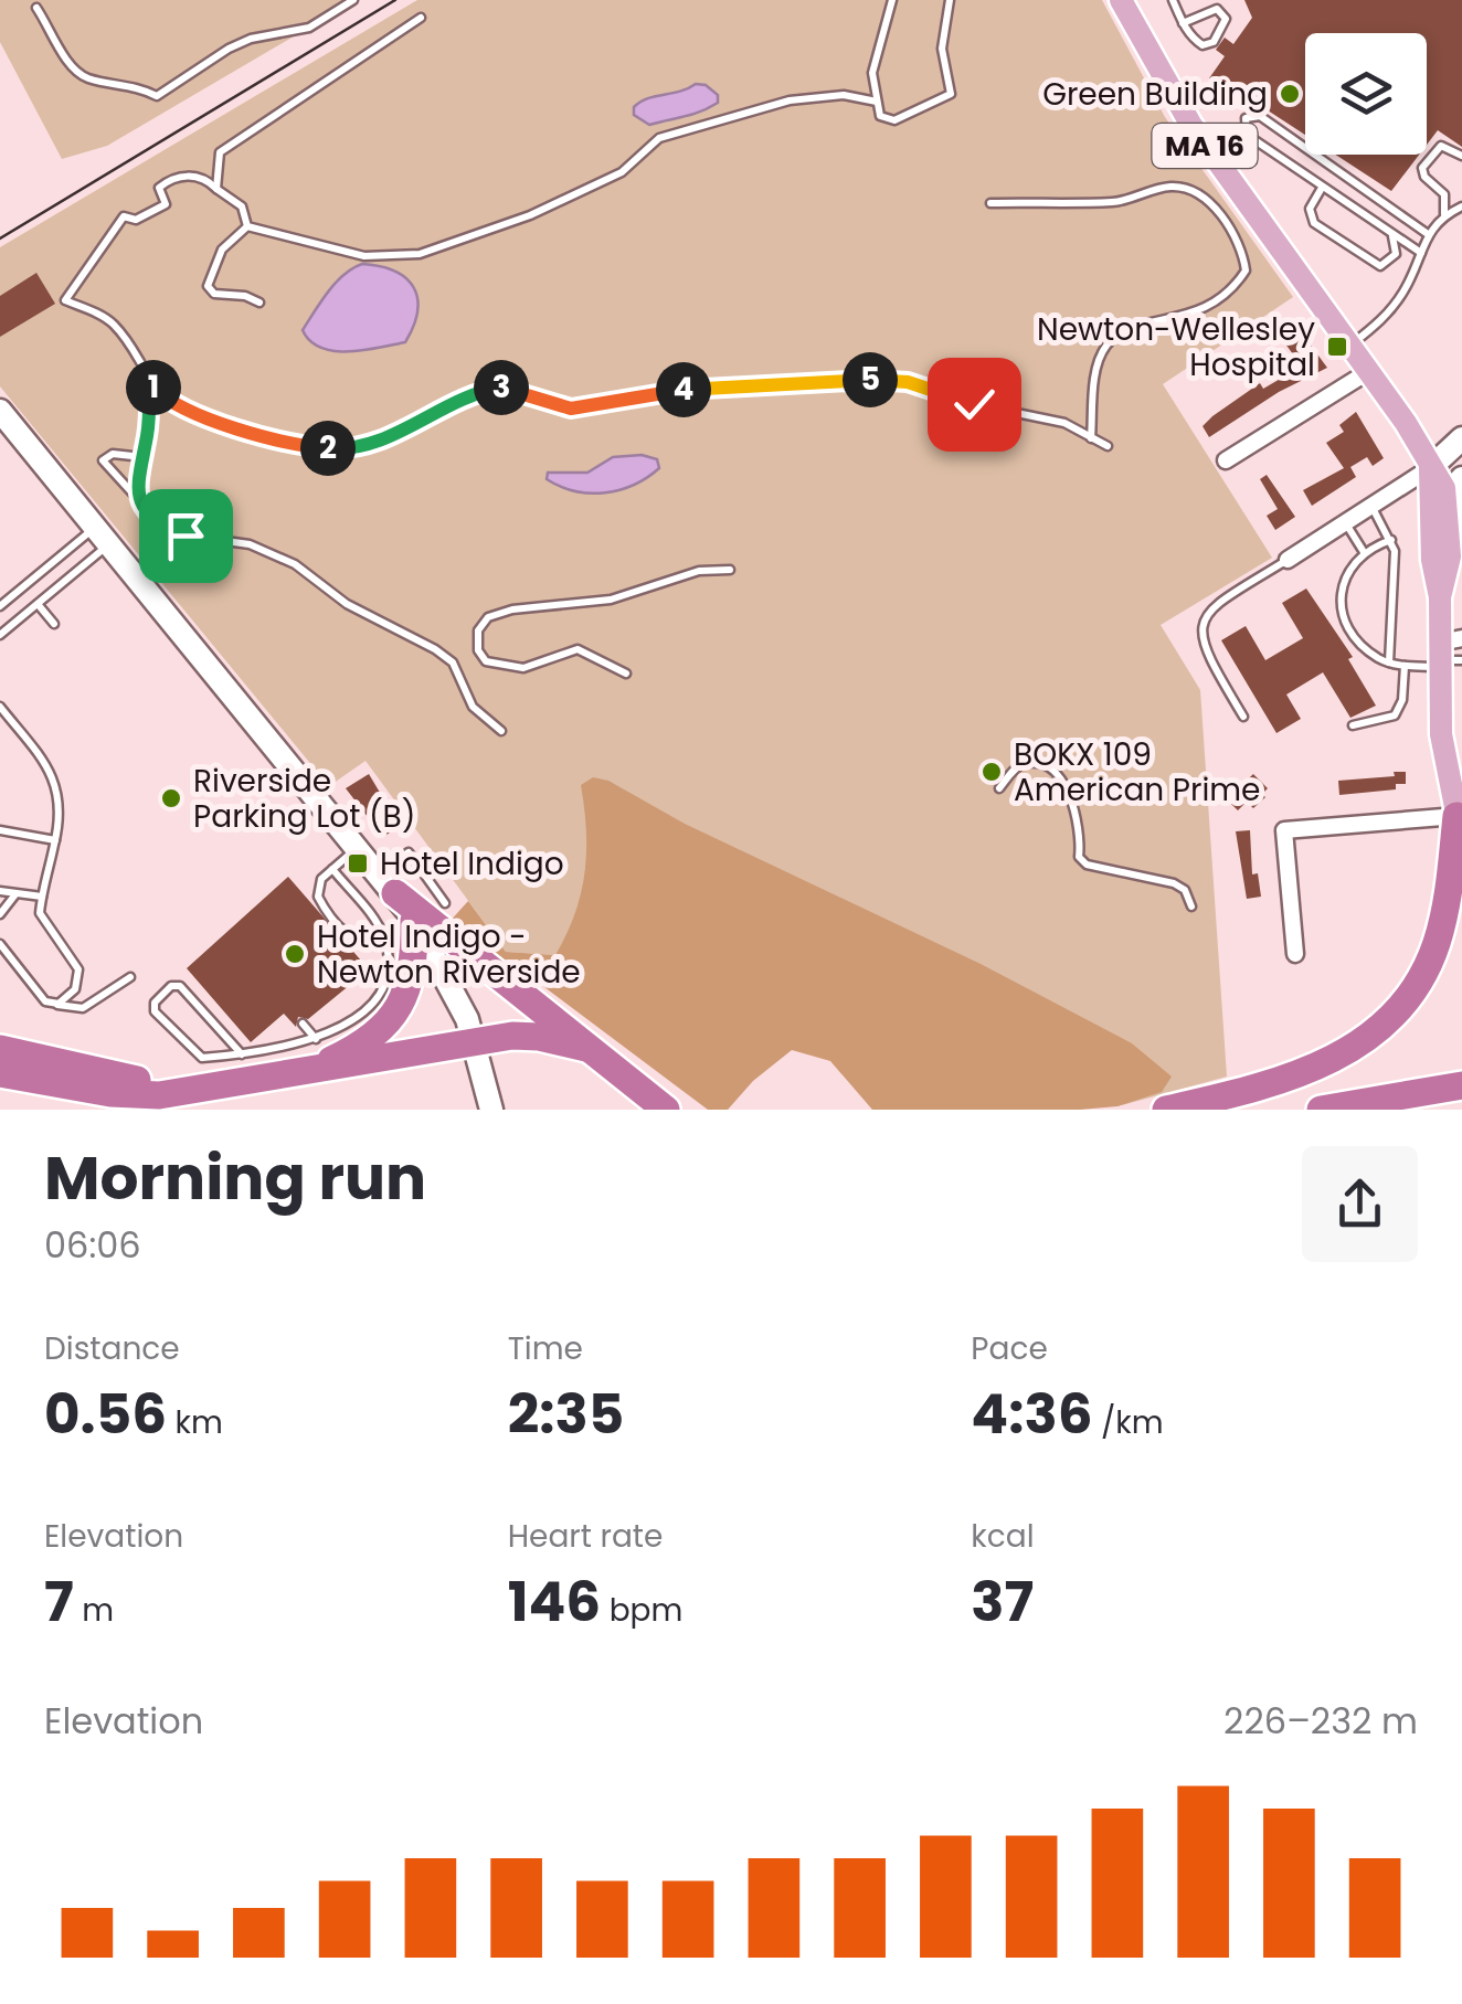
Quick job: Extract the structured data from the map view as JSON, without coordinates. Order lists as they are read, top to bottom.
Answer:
{
  "streets": {
    "main road": ["MA 16"]
  },
  "places": {
    "other": [
      "Green Building",
      "BOKX 109 American Prime",
      "Riverside Parking Lot (B)",
      "Hotel Indigo - Newton Riverside"
    ],
    "transit": ["Newton-Wellesley Hospital", "Hotel Indigo"]
  },
  "page": {
    "pins": [
      "5",
      "1",
      "3",
      "4",
      "2"
    ],
    "heading": ["Morning run", "06:06"],
    "stats": [
      ["Distance", "0.56 km"],
      ["Time", "2:35"],
      ["Pace", "4:36 /km"],
      ["Elevation", "7 m"],
      ["Heart rate", "146 bpm"],
      ["kcal", "37"]
    ],
    "chart": ["Elevation", "226–232 m"]
  }
}
